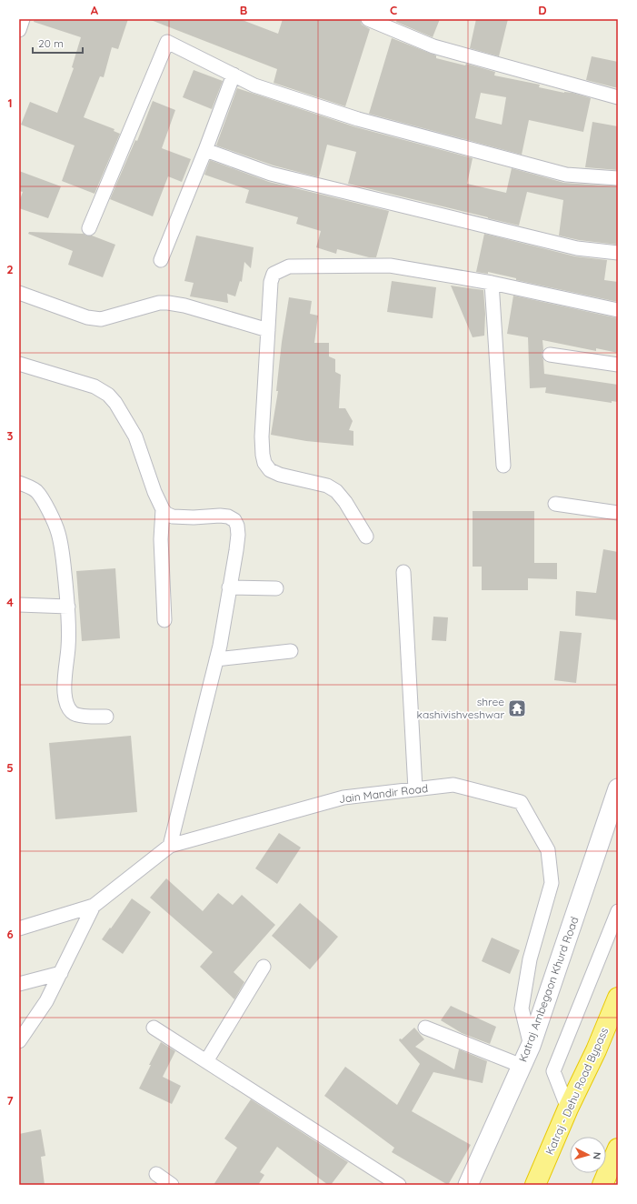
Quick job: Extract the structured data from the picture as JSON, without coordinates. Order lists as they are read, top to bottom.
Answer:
{
  "streets": {
    "highway": ["Katraj - Dehu Road Bypass"],
    "street": ["Jain Mandir Road", "Katraj Ambegaon Khurd Road"]
  },
  "crossings": [
    ["Jain Mandir Road", "Katraj Ambegaon Khurd Road"]
  ],
  "places": {
    "temple": ["shree kashivishveshwar"]
  },
  "scale_bar": "20 m",
  "north": "right",
  "grid": {
    "columns": [
      "A",
      "B",
      "C",
      "D"
    ],
    "rows": [
      "1",
      "2",
      "3",
      "4",
      "5",
      "6",
      "7"
    ]
  }
}
